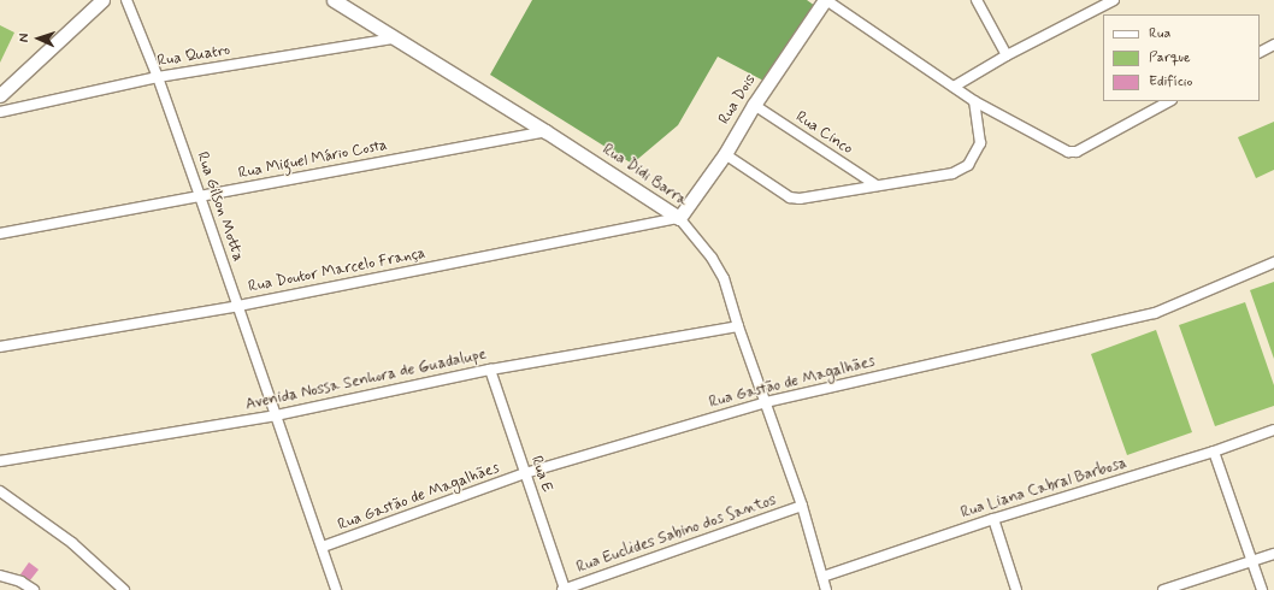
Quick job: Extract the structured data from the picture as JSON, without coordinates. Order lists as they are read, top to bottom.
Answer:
{
  "streets": {
    "street": [
      "Rua Quatro",
      "Rua Dois",
      "Rua Cinco",
      "Rua Miguel Mário Costa",
      "Rua Didi Barra",
      "Rua Gilson Motta",
      "Rua Doutor Marcelo França",
      "Avenida Nossa Senhora de Guadalupe",
      "Rua Gastão de Magalhães",
      "Rua E",
      "Rua Liana Cabral Barbosa",
      "Rua Euclides Sabino dos Santos"
    ]
  },
  "crossings": [
    ["Rua Quatro", "Rua Didi Barra"],
    ["Rua Quatro", "Rua Gilson Motta"],
    ["Rua Dois", "Rua Cinco"],
    ["Rua Dois", "Rua Didi Barra"],
    ["Rua Dois", "Rua Doutor Marcelo França"],
    ["Rua Miguel Mário Costa", "Rua Didi Barra"],
    ["Rua Miguel Mário Costa", "Rua Gilson Motta"],
    ["Rua Didi Barra", "Rua Doutor Marcelo França"],
    ["Rua Didi Barra", "Avenida Nossa Senhora de Guadalupe"],
    ["Rua Didi Barra", "Rua Gastão de Magalhães"],
    ["Rua Didi Barra", "Rua Liana Cabral Barbosa"],
    ["Rua Didi Barra", "Rua Euclides Sabino dos Santos"],
    ["Rua Gilson Motta", "Rua Doutor Marcelo França"],
    ["Rua Gilson Motta", "Avenida Nossa Senhora de Guadalupe"],
    ["Rua Gilson Motta", "Rua Gastão de Magalhães"],
    ["Avenida Nossa Senhora de Guadalupe", "Rua E"],
    ["Rua Gastão de Magalhães", "Rua E"],
    ["Rua E", "Rua Euclides Sabino dos Santos"]
  ],
  "legend": ["Rua", "Parque", "Edifício"],
  "north": "left"
}
